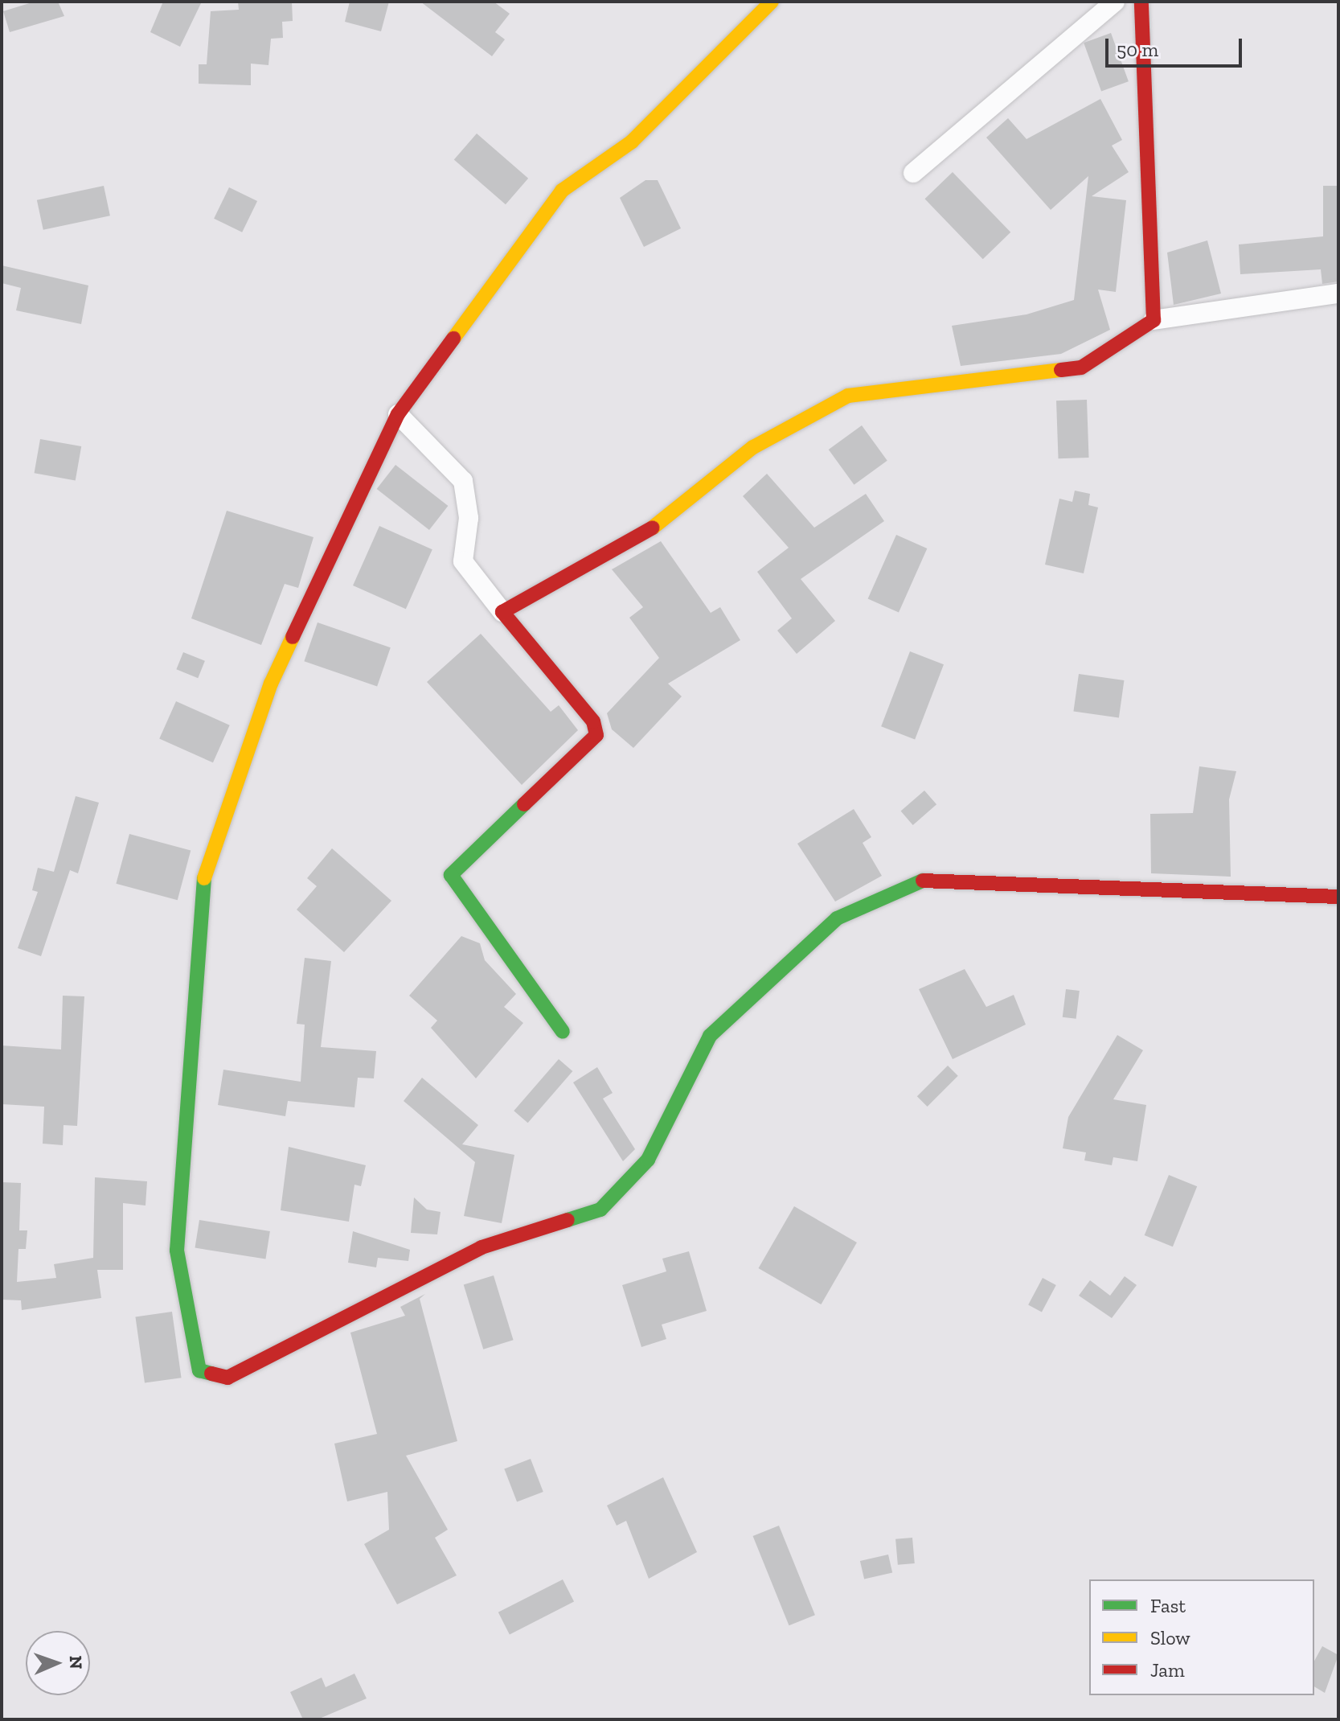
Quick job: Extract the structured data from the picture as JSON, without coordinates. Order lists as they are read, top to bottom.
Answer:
{
  "legend": ["Fast", "Slow", "Jam"],
  "scale_bar": "50 m",
  "north": "right"
}
